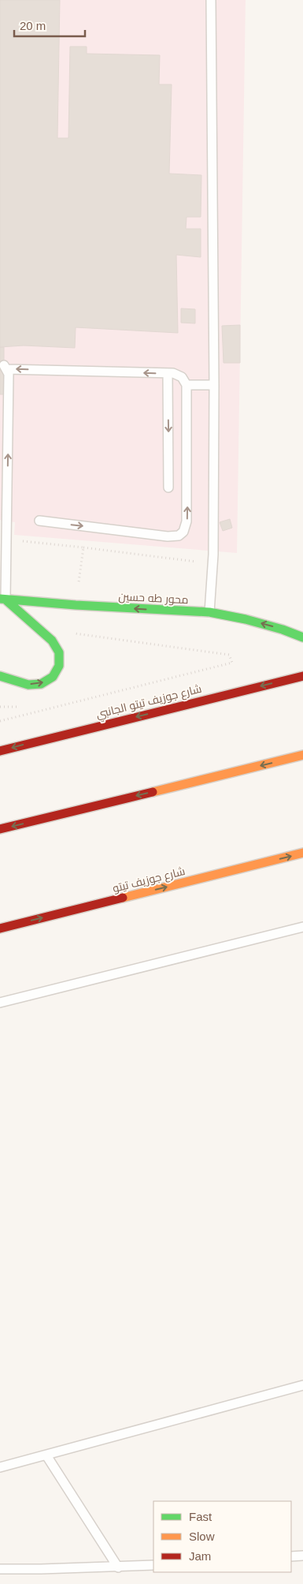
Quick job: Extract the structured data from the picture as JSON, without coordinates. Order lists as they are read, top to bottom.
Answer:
{
  "streets": {
    "main road": ["محور طه حسين", "شارع جوزيف تيتو الجانبي", "شارع جوزيف تيتو"]
  },
  "one_way": ["محور طه حسين", "شارع جوزيف تيتو"],
  "legend": ["Fast", "Slow", "Jam"],
  "scale_bar": "20 m"
}
